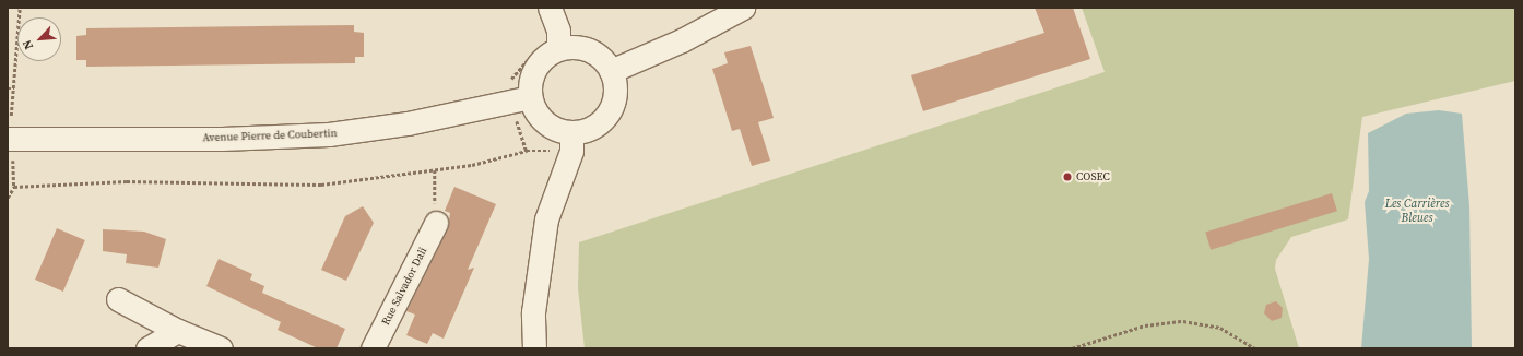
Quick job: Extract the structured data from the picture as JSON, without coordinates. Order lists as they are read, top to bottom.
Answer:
{
  "streets": {
    "street": ["Avenue Pierre de Coubertin", "Rue Salvador Dali"]
  },
  "water": ["Les Carrières Bleues"],
  "places": ["COSEC"],
  "north": "bottom left"
}
